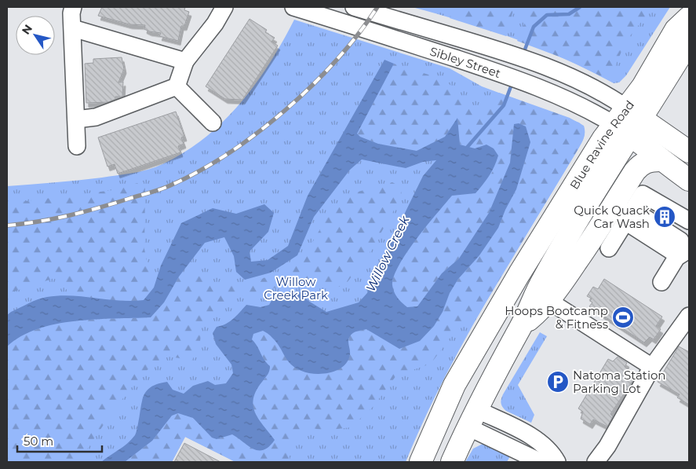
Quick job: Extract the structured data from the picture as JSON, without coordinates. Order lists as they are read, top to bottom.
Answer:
{
  "streets": {
    "main road": ["Blue Ravine Road"],
    "street": ["Sibley Street"]
  },
  "crossings": [
    ["Sibley Street", "Blue Ravine Road"]
  ],
  "water": ["Willow Creek"],
  "parks": ["Willow Creek Park"],
  "places": {
    "building": ["Quick Quack Car Wash"],
    "sports": ["Hoops Bootcamp & Fitness"],
    "parking": ["Natoma Station Parking Lot"]
  },
  "scale_bar": "50 m",
  "north": "top left"
}
